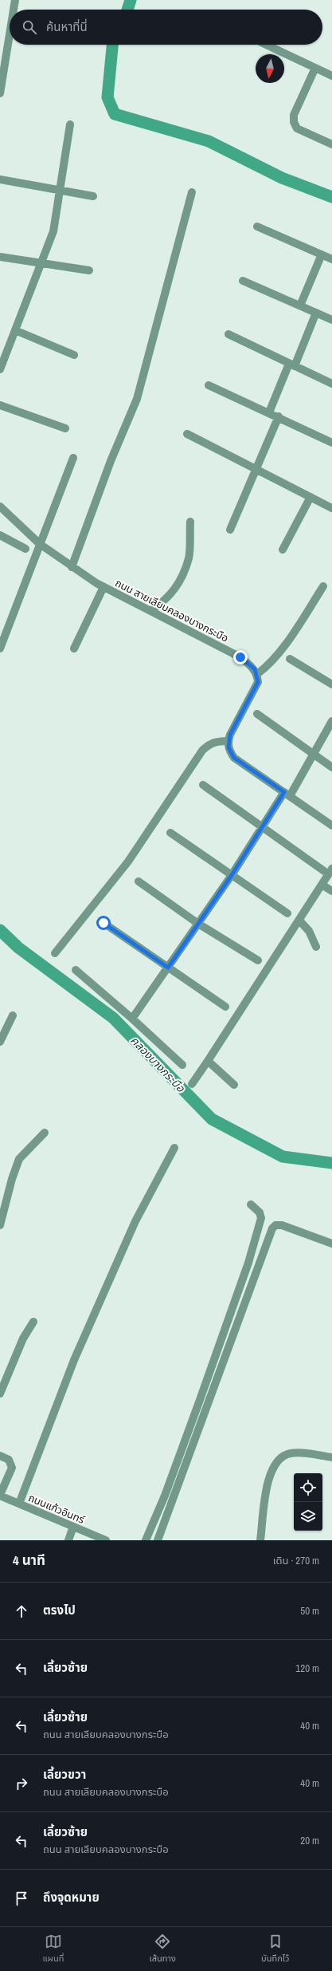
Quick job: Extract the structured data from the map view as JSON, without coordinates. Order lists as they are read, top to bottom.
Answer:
{
  "streets": {
    "street": ["ถนน สายเลียบคลองบางกระบือ", "ถนนแก้วอินทร์"]
  },
  "water": ["คลองบางกระบือ"],
  "north": "bottom",
  "page": {
    "search": "ค้นหาที่นี่",
    "heading": ["4 นาที", "เดิน · 270 m"],
    "list": [
      ["ตรงไป", "50 m"],
      ["เลี้ยวซ้าย", "120 m"],
      ["เลี้ยวซ้าย", "ถนน สายเลียบคลองบางกระบือ", "40 m"],
      ["เลี้ยวขวา", "ถนน สายเลียบคลองบางกระบือ", "40 m"],
      ["เลี้ยวซ้าย", "ถนน สายเลียบคลองบางกระบือ", "20 m"],
      "ถึงจุดหมาย"
    ],
    "nav": ["แผนที่", "เส้นทาง", "บันทึกไว้"]
  }
}
